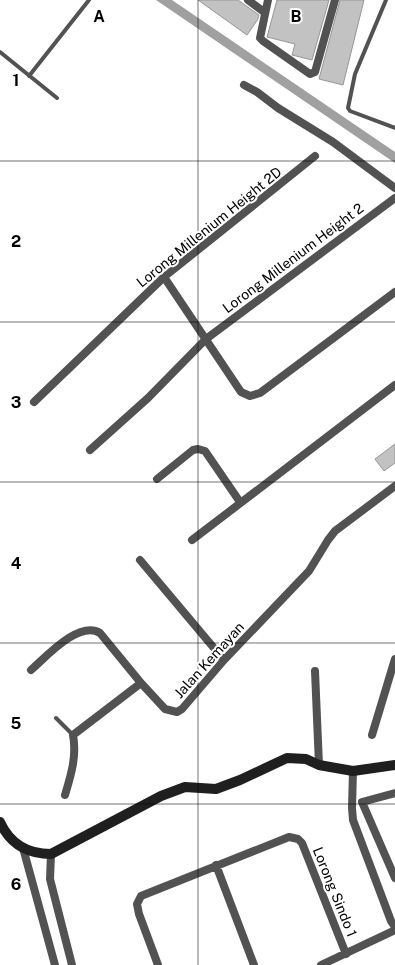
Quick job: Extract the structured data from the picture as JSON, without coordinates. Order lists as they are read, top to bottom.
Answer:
{
  "streets": {
    "street": [
      "Lorong Millenium Height 2D",
      "Lorong Millenium Height 2",
      "Jalan Kemayan",
      "Lorong Sindo 1"
    ]
  },
  "grid": {
    "columns": ["A", "B"],
    "rows": [
      "1",
      "2",
      "3",
      "4",
      "5",
      "6"
    ]
  }
}
